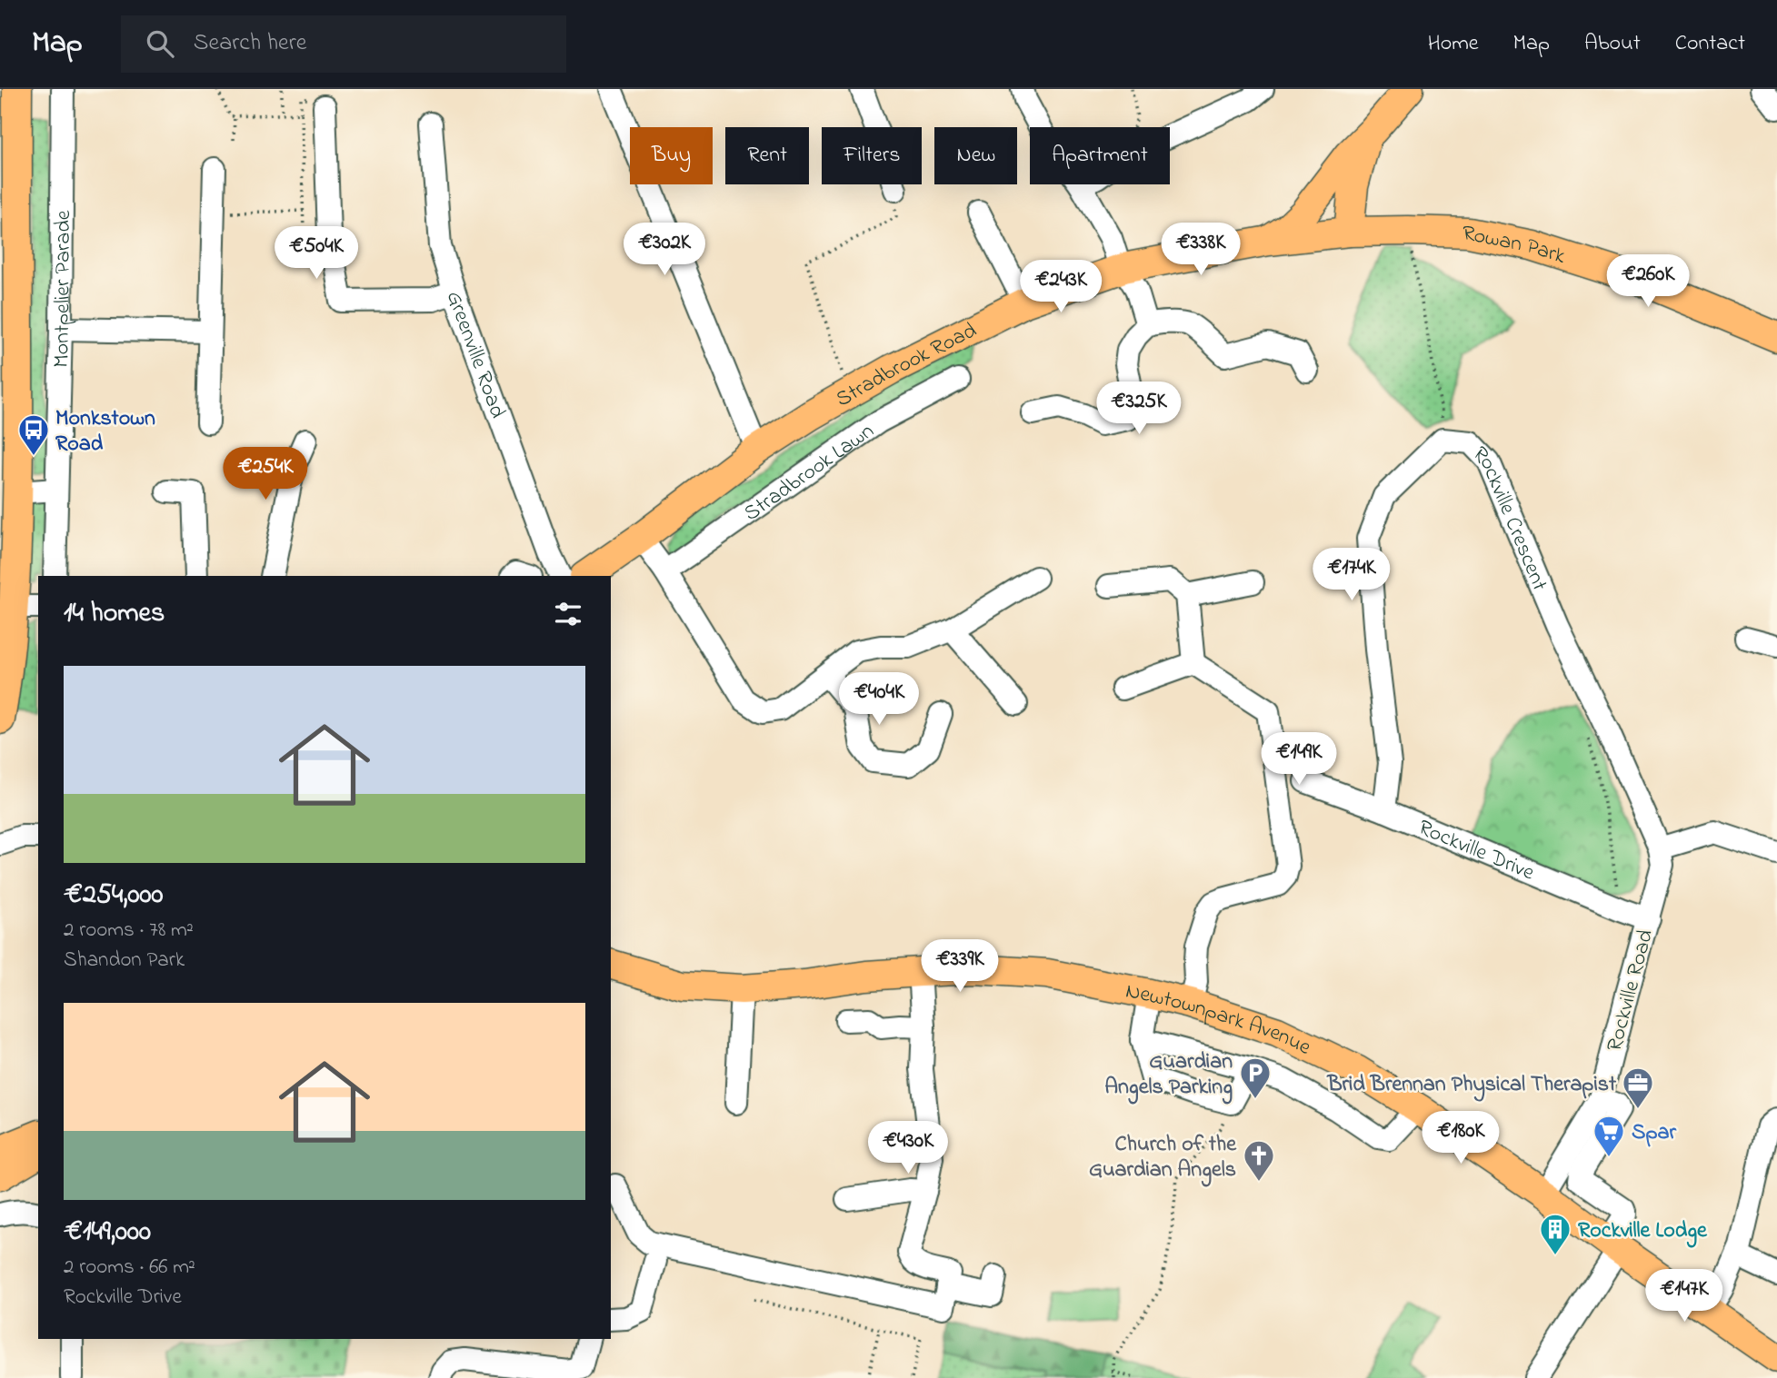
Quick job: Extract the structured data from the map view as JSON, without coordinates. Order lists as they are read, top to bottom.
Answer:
{
  "streets": {
    "main road": ["Rowan Park", "Stradbrook Road", "Newtownpark Avenue"],
    "street": [
      "Montpelier Parade",
      "Greenville Road",
      "Stradbrook Lawn",
      "Rockville Crescent",
      "Rockville Drive",
      "Rockville Road"
    ]
  },
  "crossings": [
    ["Rowan Park", "Stradbrook Road"],
    ["Rockville Crescent", "Rockville Drive"],
    ["Rockville Crescent", "Rockville Road"],
    ["Rockville Drive", "Rockville Road"],
    ["Rockville Road", "Newtownpark Avenue"]
  ],
  "places": {
    "bus stop": ["Monkstown Road"],
    "parking": ["Guardian Angels Parking"],
    "office": ["Brid Brennan Physical Therapist"],
    "supermarket": ["Spar"],
    "church": ["Church of the Guardian Angels"],
    "building": ["Rockville Lodge"]
  },
  "page": {
    "header": "Map",
    "search": "Search here",
    "nav": [
      "Home",
      "Map",
      "About",
      "Contact"
    ],
    "chip": [
      "Buy",
      "Rent",
      "Filters",
      "New",
      "Apartment"
    ],
    "price": [
      "€302K",
      "€338K",
      "€504K",
      "€260K",
      "€243K",
      "€325K",
      "€254K",
      "€174K",
      "€404K",
      "€149K",
      "€339K",
      "€180K",
      "€430K",
      "€147K"
    ],
    "heading": "14 homes",
    "list": [
      {
        "name": "€254,000",
        "note": "2 rooms · 78 m² · Shandon Park"
      },
      {
        "name": "€149,000",
        "note": "2 rooms · 66 m² · Rockville Drive"
      }
    ]
  }
}
